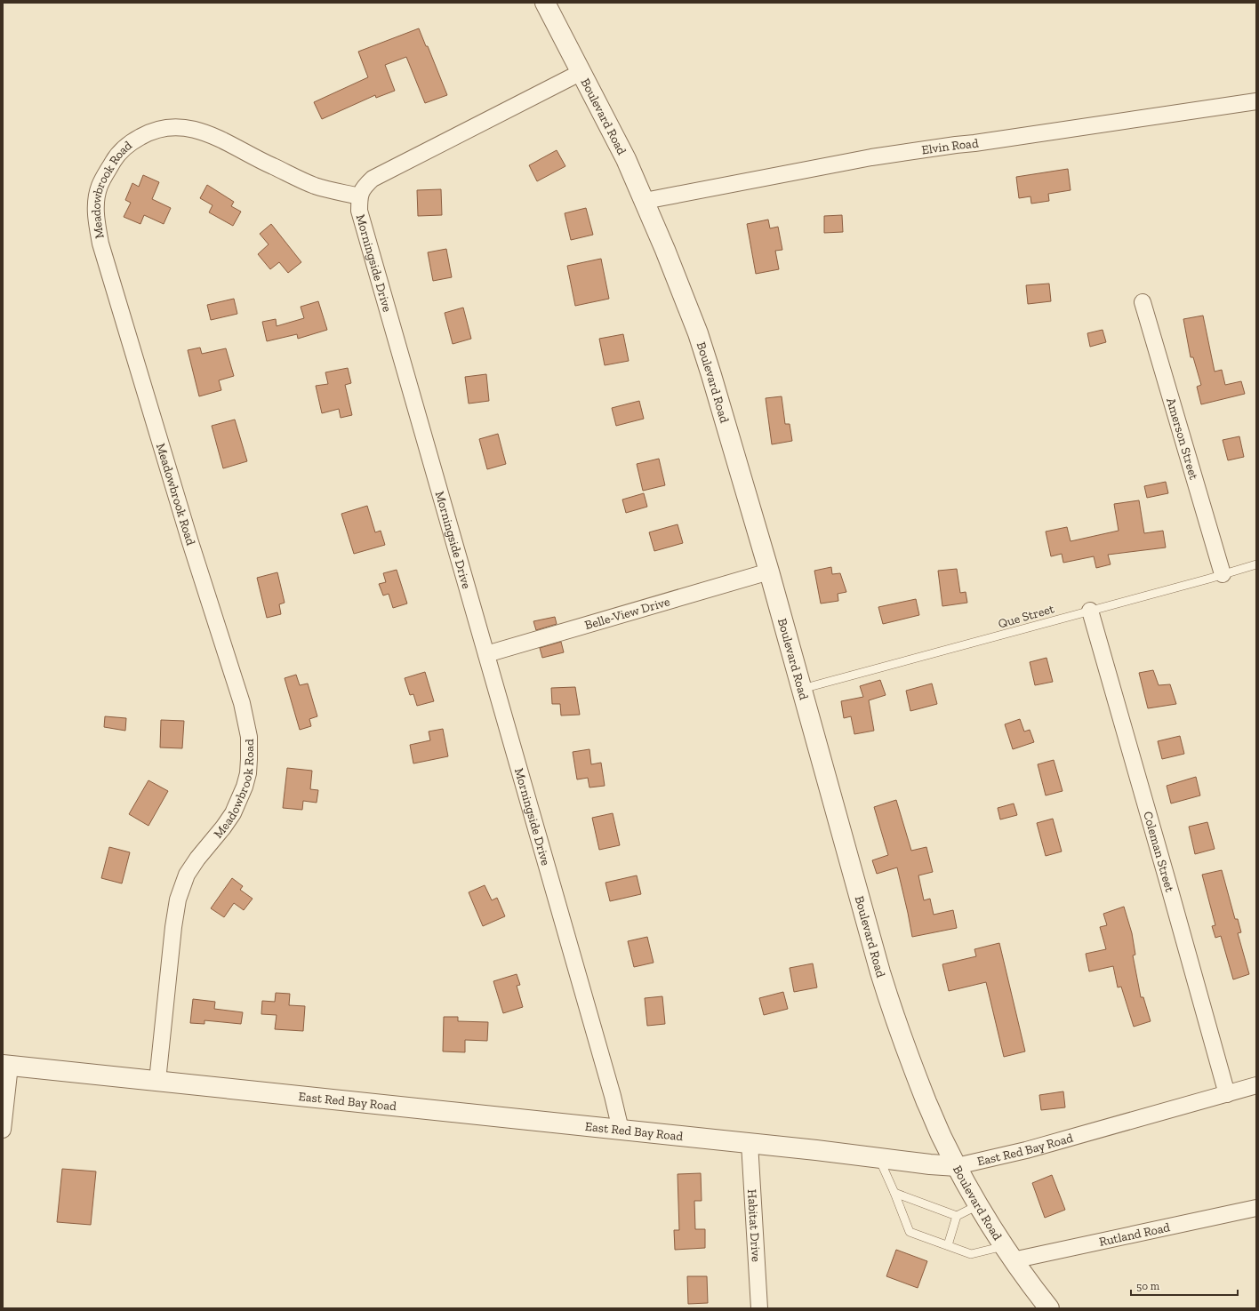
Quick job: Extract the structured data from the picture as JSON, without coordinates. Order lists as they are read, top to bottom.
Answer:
{
  "streets": {
    "street": [
      "Boulevard Road",
      "Elvin Road",
      "Meadowbrook Road",
      "Morningside Drive",
      "Amerson Street",
      "Belle-View Drive",
      "Coleman Street",
      "East Red Bay Road",
      "Habitat Drive",
      "Rutland Road"
    ],
    "lane": ["Que Street"]
  },
  "crossings": [
    ["Boulevard Road", "Elvin Road"],
    ["Boulevard Road", "Morningside Drive"],
    ["Boulevard Road", "Belle-View Drive"],
    ["Boulevard Road", "Que Street"],
    ["Boulevard Road", "East Red Bay Road"],
    ["Boulevard Road", "Rutland Road"],
    ["Meadowbrook Road", "Morningside Drive"],
    ["Meadowbrook Road", "East Red Bay Road"],
    ["Morningside Drive", "Belle-View Drive"],
    ["Morningside Drive", "East Red Bay Road"],
    ["Amerson Street", "Que Street"],
    ["Que Street", "Coleman Street"],
    ["Coleman Street", "East Red Bay Road"],
    ["East Red Bay Road", "Habitat Drive"]
  ],
  "scale_bar": "50 m"
}
